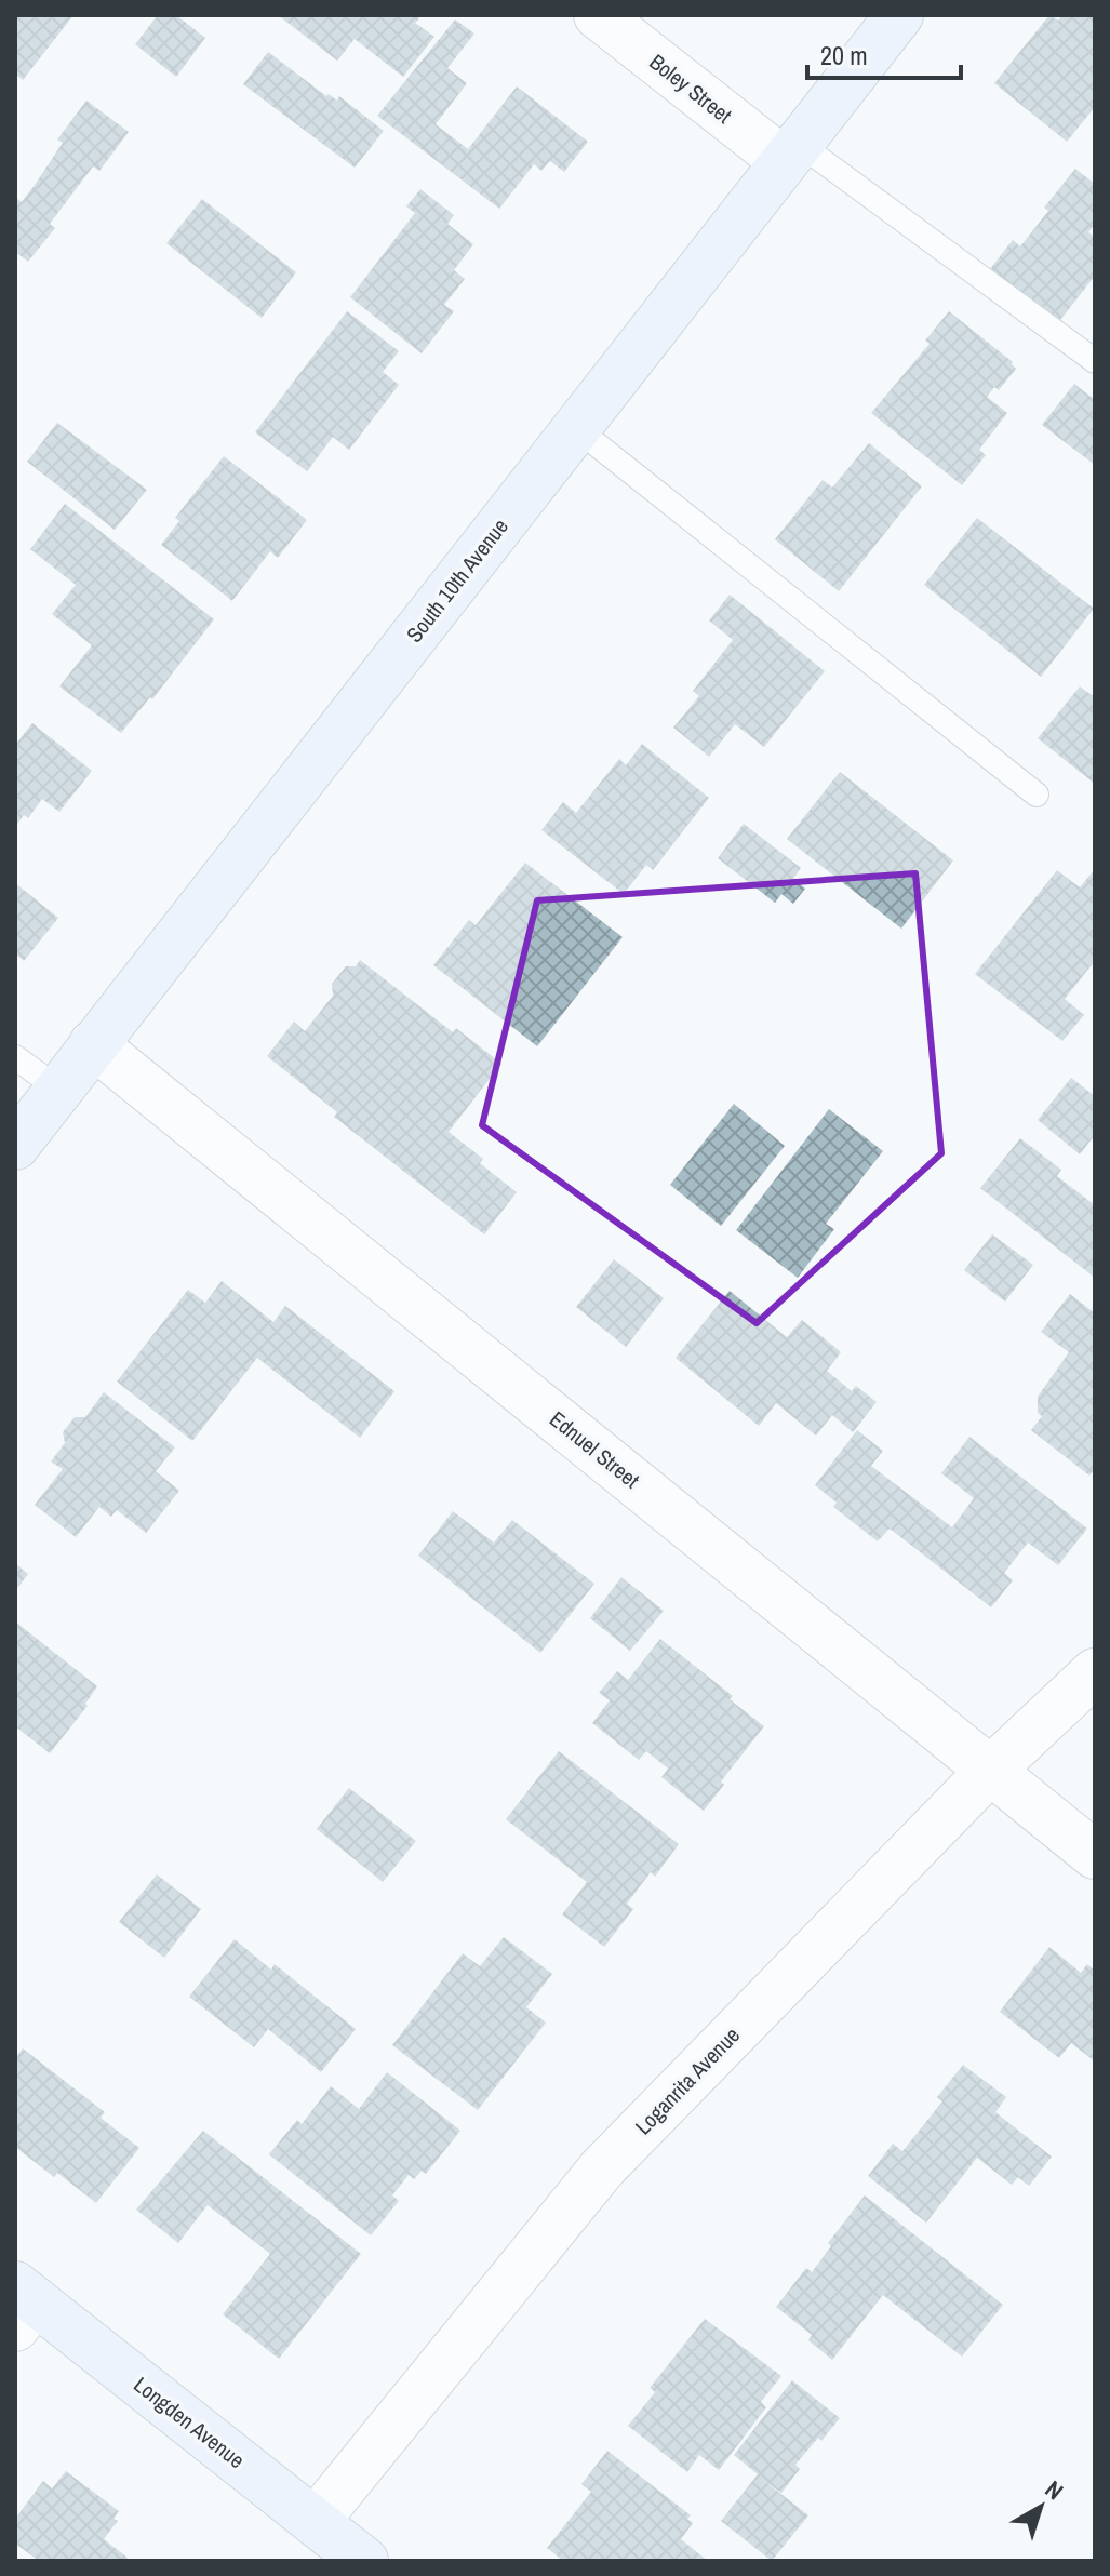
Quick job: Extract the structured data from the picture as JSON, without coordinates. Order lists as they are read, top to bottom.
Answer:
{
  "streets": {
    "street": [
      "Boley Street",
      "South 10th Avenue",
      "Ednuel Street",
      "Loganrita Avenue",
      "Longden Avenue"
    ]
  },
  "crossings": [
    ["Boley Street", "South 10th Avenue"],
    ["South 10th Avenue", "Ednuel Street"],
    ["Ednuel Street", "Loganrita Avenue"],
    ["Loganrita Avenue", "Longden Avenue"]
  ],
  "scale_bar": "20 m",
  "north": "top right"
}
